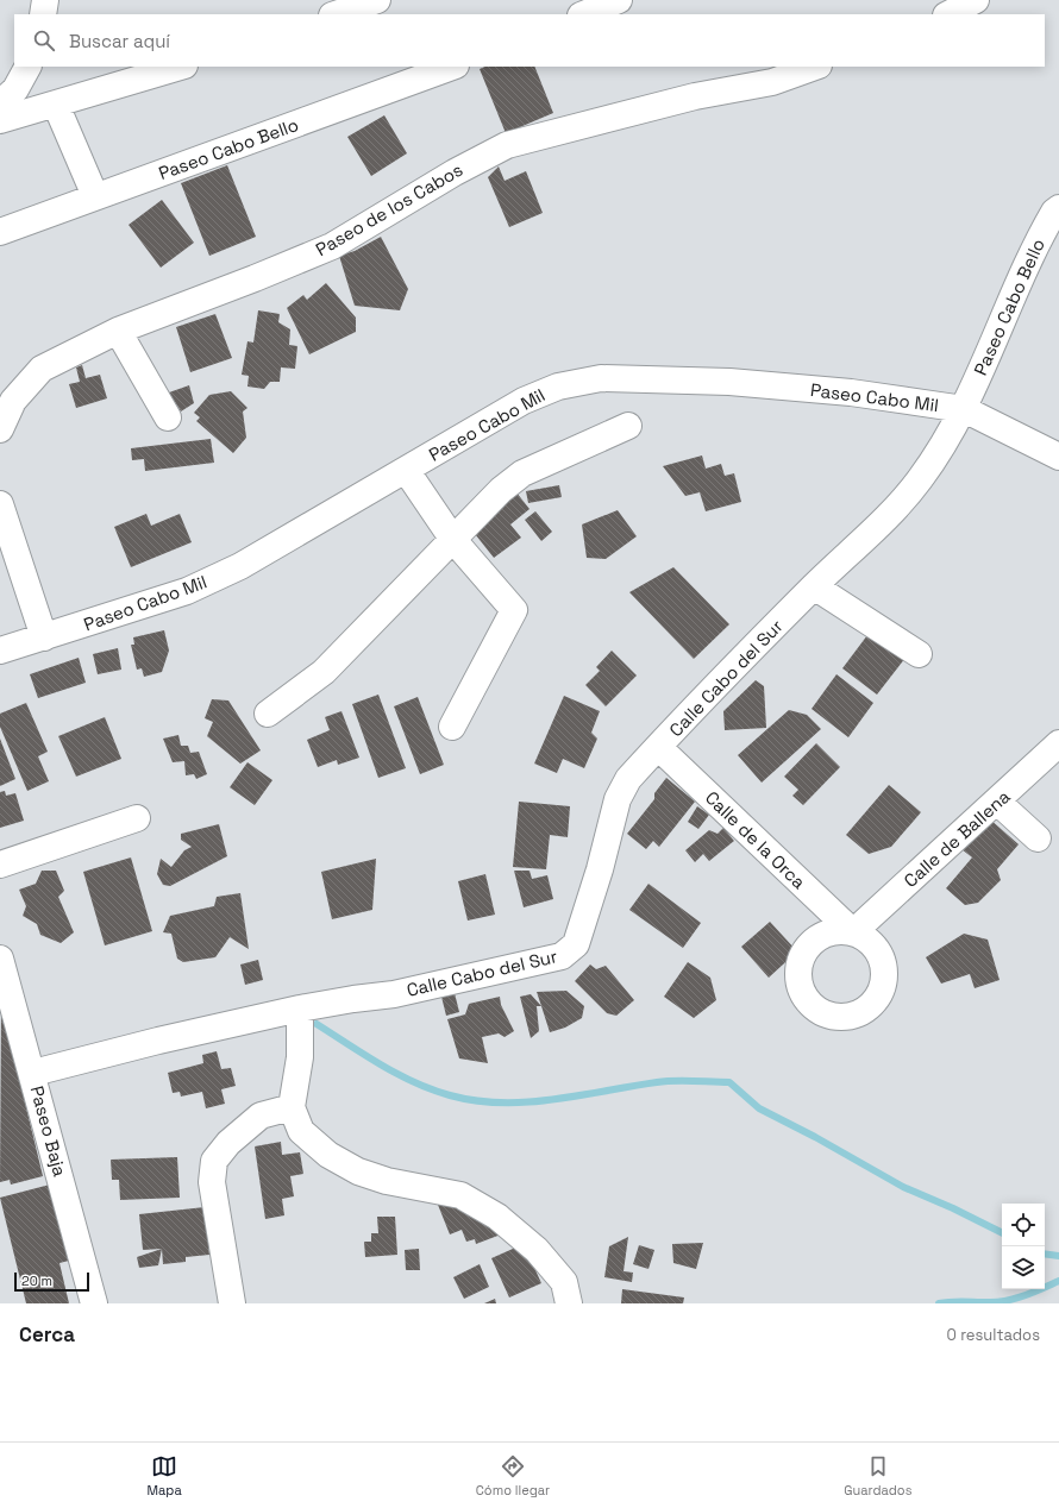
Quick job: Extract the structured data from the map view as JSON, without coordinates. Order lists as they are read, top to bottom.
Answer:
{
  "streets": {
    "street": [
      "Paseo Cabo Bello",
      "Paseo de los Cabos",
      "Paseo Cabo Mil",
      "Calle Cabo del Sur",
      "Calle de Ballena",
      "Calle de la Orca",
      "Paseo Baja"
    ]
  },
  "crossings": [
    ["Paseo Cabo Bello", "Paseo Cabo Mil"],
    ["Paseo Cabo Bello", "Calle Cabo del Sur"],
    ["Paseo Cabo Mil", "Calle Cabo del Sur"],
    ["Calle Cabo del Sur", "Calle de la Orca"],
    ["Calle Cabo del Sur", "Paseo Baja"],
    ["Calle de Ballena", "Calle de la Orca"]
  ],
  "scale_bar": "20 m",
  "page": {
    "search": "Buscar aquí",
    "scale": "20 m",
    "heading": ["Cerca", "0 resultados"],
    "nav": ["Mapa", "Cómo llegar", "Guardados"]
  }
}
